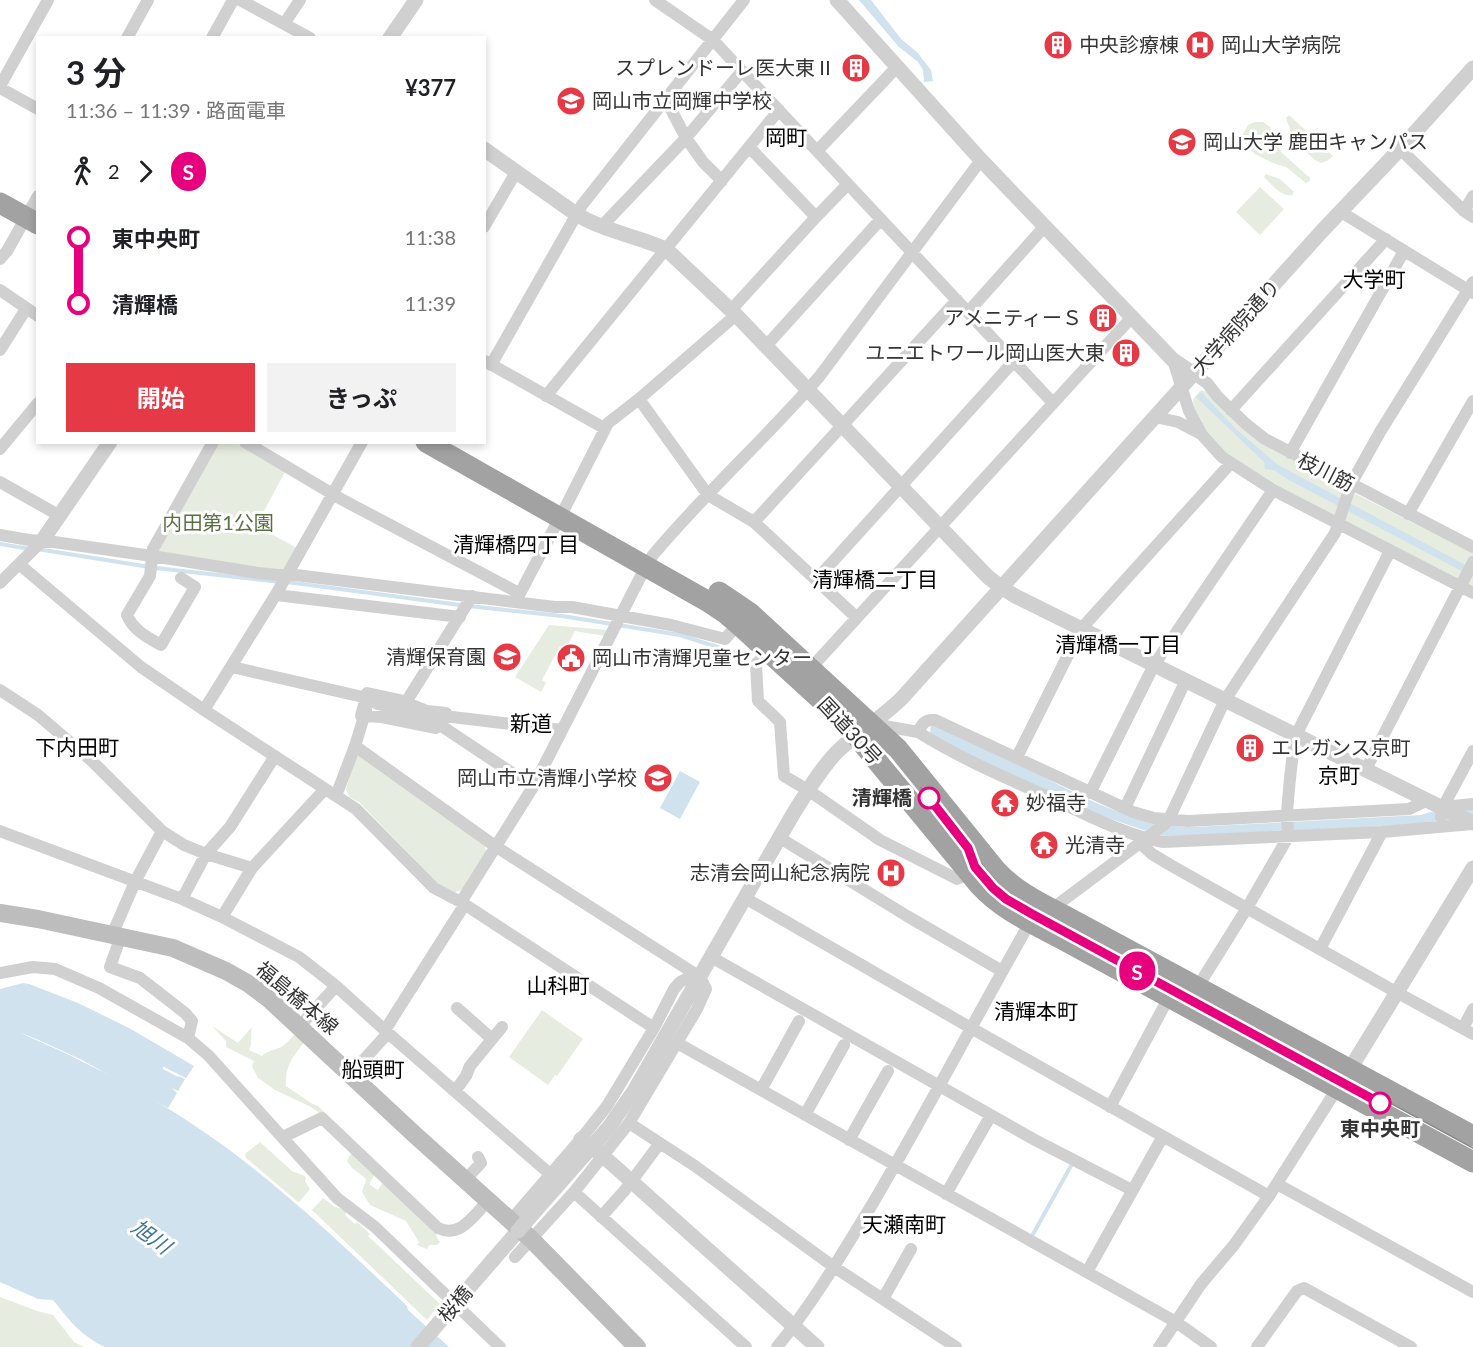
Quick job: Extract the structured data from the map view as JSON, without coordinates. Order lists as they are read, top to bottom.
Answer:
{
  "streets": {
    "highway": ["国道30号"],
    "main road": ["福島橋本線"],
    "street": ["大学病院通り", "枝川筋", "桜橋"]
  },
  "crossings": [
    ["大学病院通り", "枝川筋"],
    ["大学病院通り", "国道30号"],
    ["大学病院通り", "桜橋"],
    ["福島橋本線", "桜橋"]
  ],
  "districts": [
    "岡町",
    "大学町",
    "清輝橋四丁目",
    "清輝橋二丁目",
    "清輝橋一丁目",
    "新道",
    "下内田町",
    "京町",
    "山科町",
    "清輝本町",
    "船頭町",
    "天瀬南町"
  ],
  "water": ["旭川"],
  "parks": ["内田第1公園"],
  "places": {
    "building": [
      "中央診療棟",
      "スプレンドーレ医大東Ⅱ",
      "アメニティーＳ",
      "ユニエトワール岡山医大東",
      "エレガンス京町"
    ],
    "hospital": ["岡山大学病院", "志清会岡山紀念病院"],
    "school or university": [
      "岡山市立岡輝中学校",
      "岡山大学 鹿田キャンパス",
      "清輝保育園",
      "岡山市立清輝小学校"
    ],
    "public building": ["岡山市清輝児童センター"],
    "other": ["清輝橋", "東中央町"],
    "temple": ["妙福寺", "光清寺"]
  },
  "lines": ["tram line S"],
  "page": {
    "on_map": "S",
    "heading": ["3 分", "11:36 – 11:39 · 路面電車", "¥377"],
    "legs": ["2", "S"],
    "list": [
      {
        "name": "東中央町",
        "value": "11:38"
      },
      {
        "name": "清輝橋",
        "value": "11:39"
      }
    ],
    "buttons": ["開始", "きっぷ"]
  }
}
